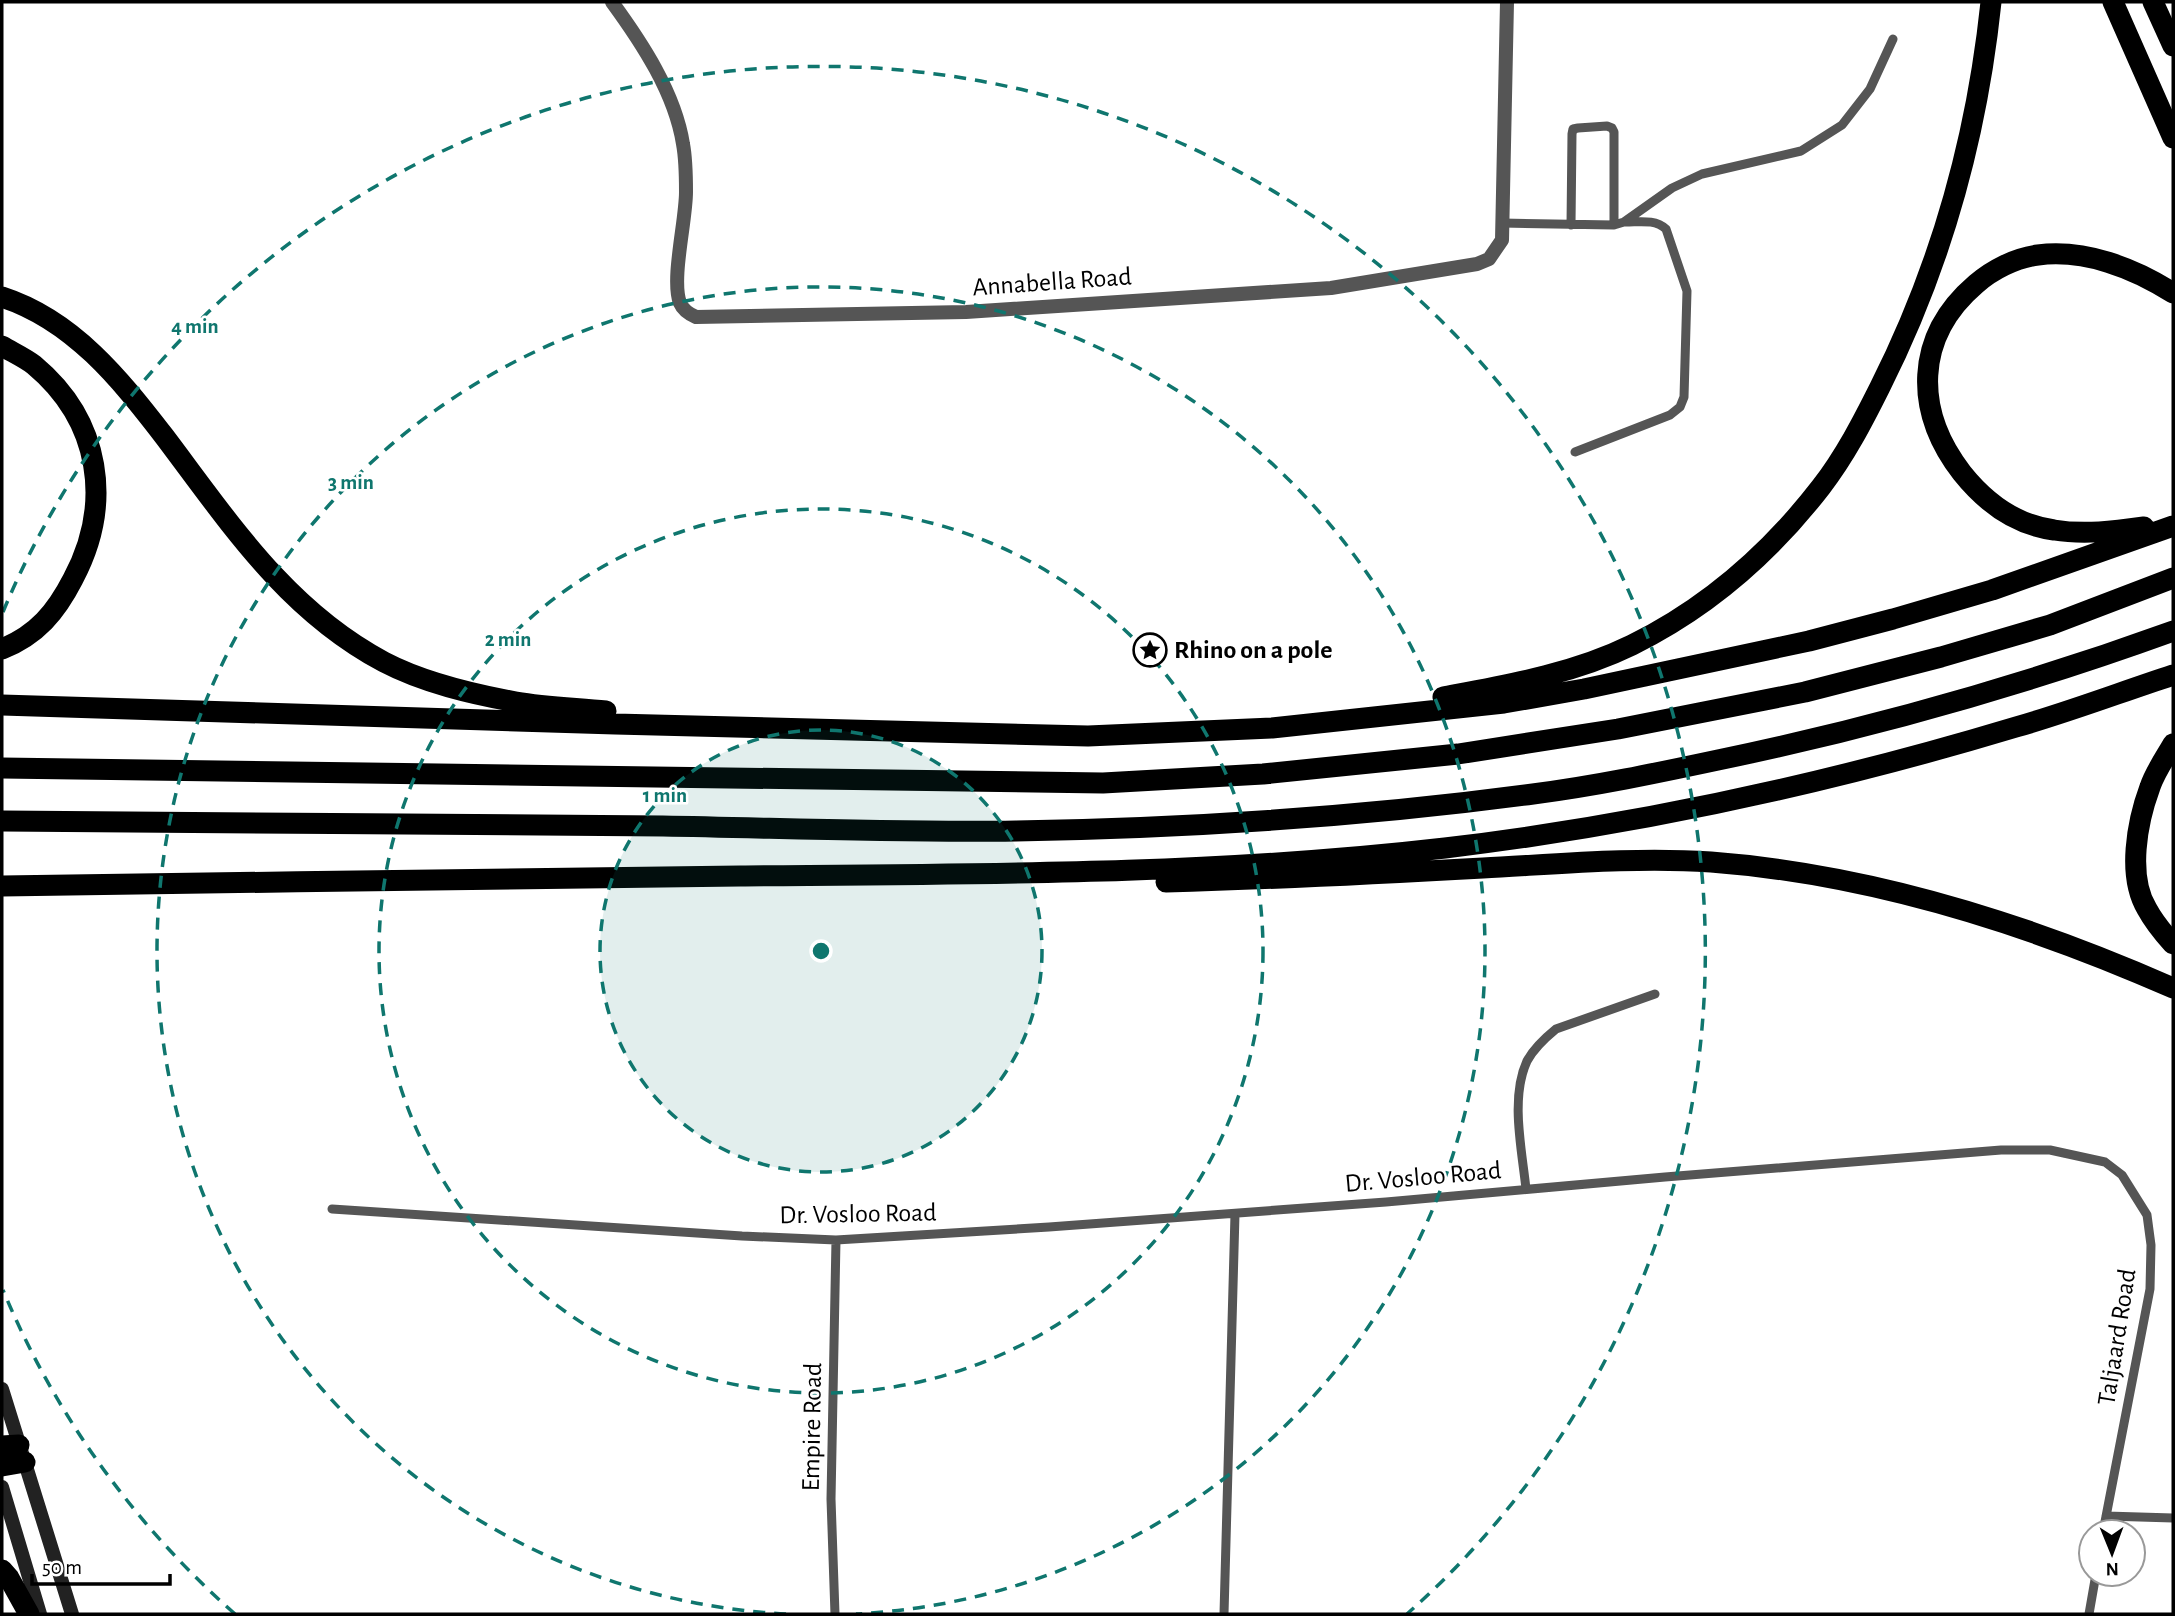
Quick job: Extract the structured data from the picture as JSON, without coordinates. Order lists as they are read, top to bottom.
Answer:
{
  "streets": {
    "street": ["Annabella Road"],
    "lane": ["Dr. Vosloo Road", "Taljaard Road", "Empire Road"]
  },
  "crossings": [
    ["Dr. Vosloo Road", "Taljaard Road"],
    ["Dr. Vosloo Road", "Empire Road"]
  ],
  "places": {
    "place": ["Rhino on a pole"]
  },
  "scale_bar": "50 m",
  "north": "bottom",
  "rings": [
    "4 min",
    "3 min",
    "2 min",
    "1 min"
  ]
}
